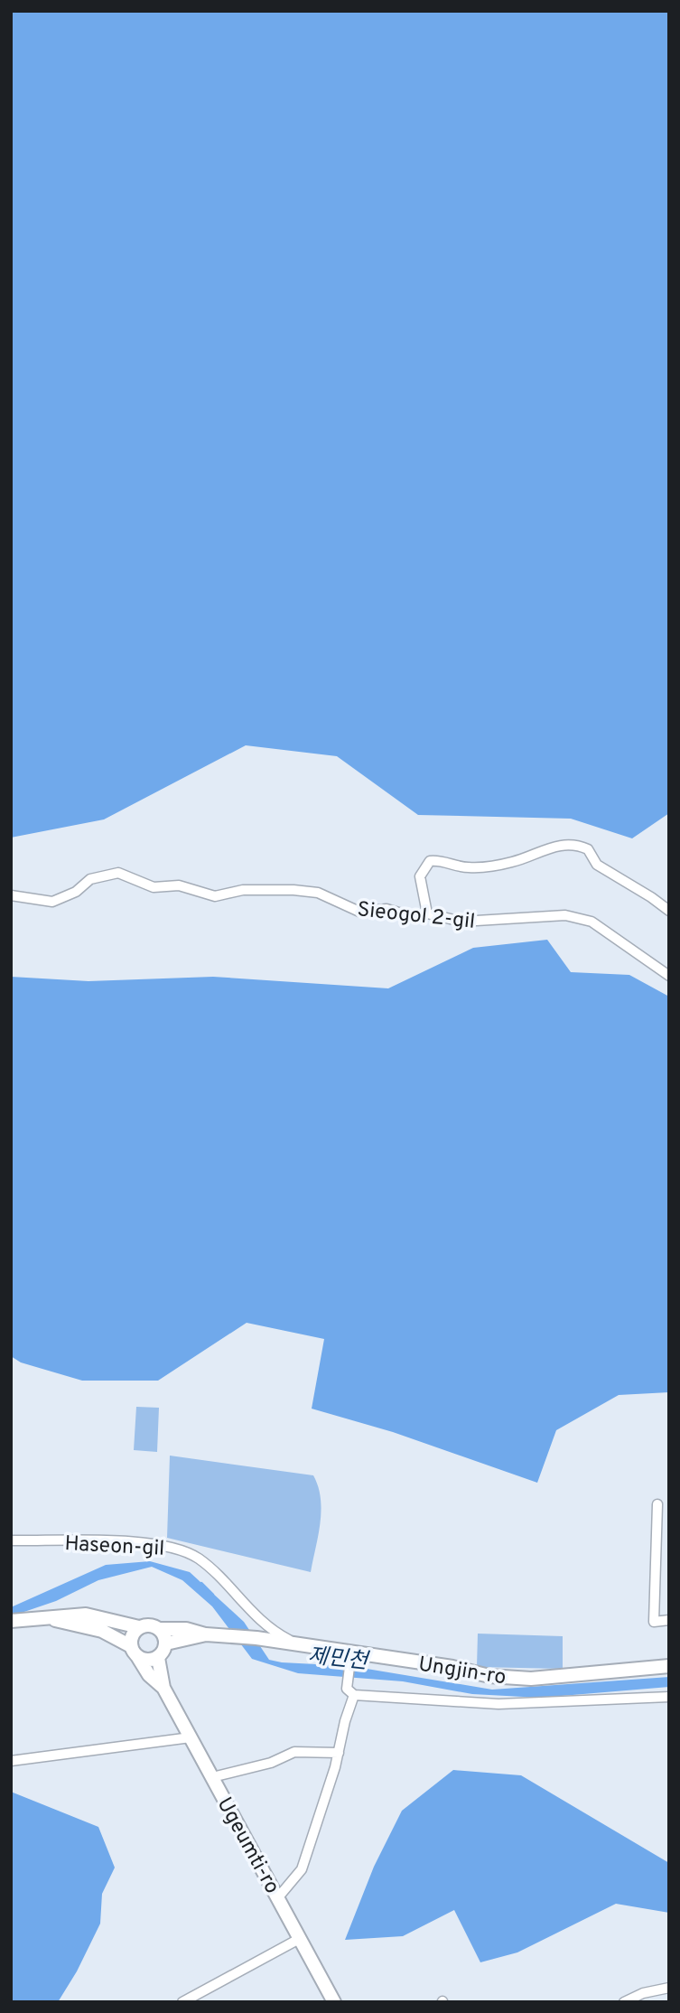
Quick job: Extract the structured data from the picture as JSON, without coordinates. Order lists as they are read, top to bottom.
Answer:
{
  "streets": {
    "main road": ["Ungjin-ro", "Ugeumti-ro"],
    "street": ["Sieogol 2-gil", "Haseon-gil"]
  },
  "crossings": [
    ["Haseon-gil", "Ungjin-ro"]
  ],
  "water": ["제민천"]
}
